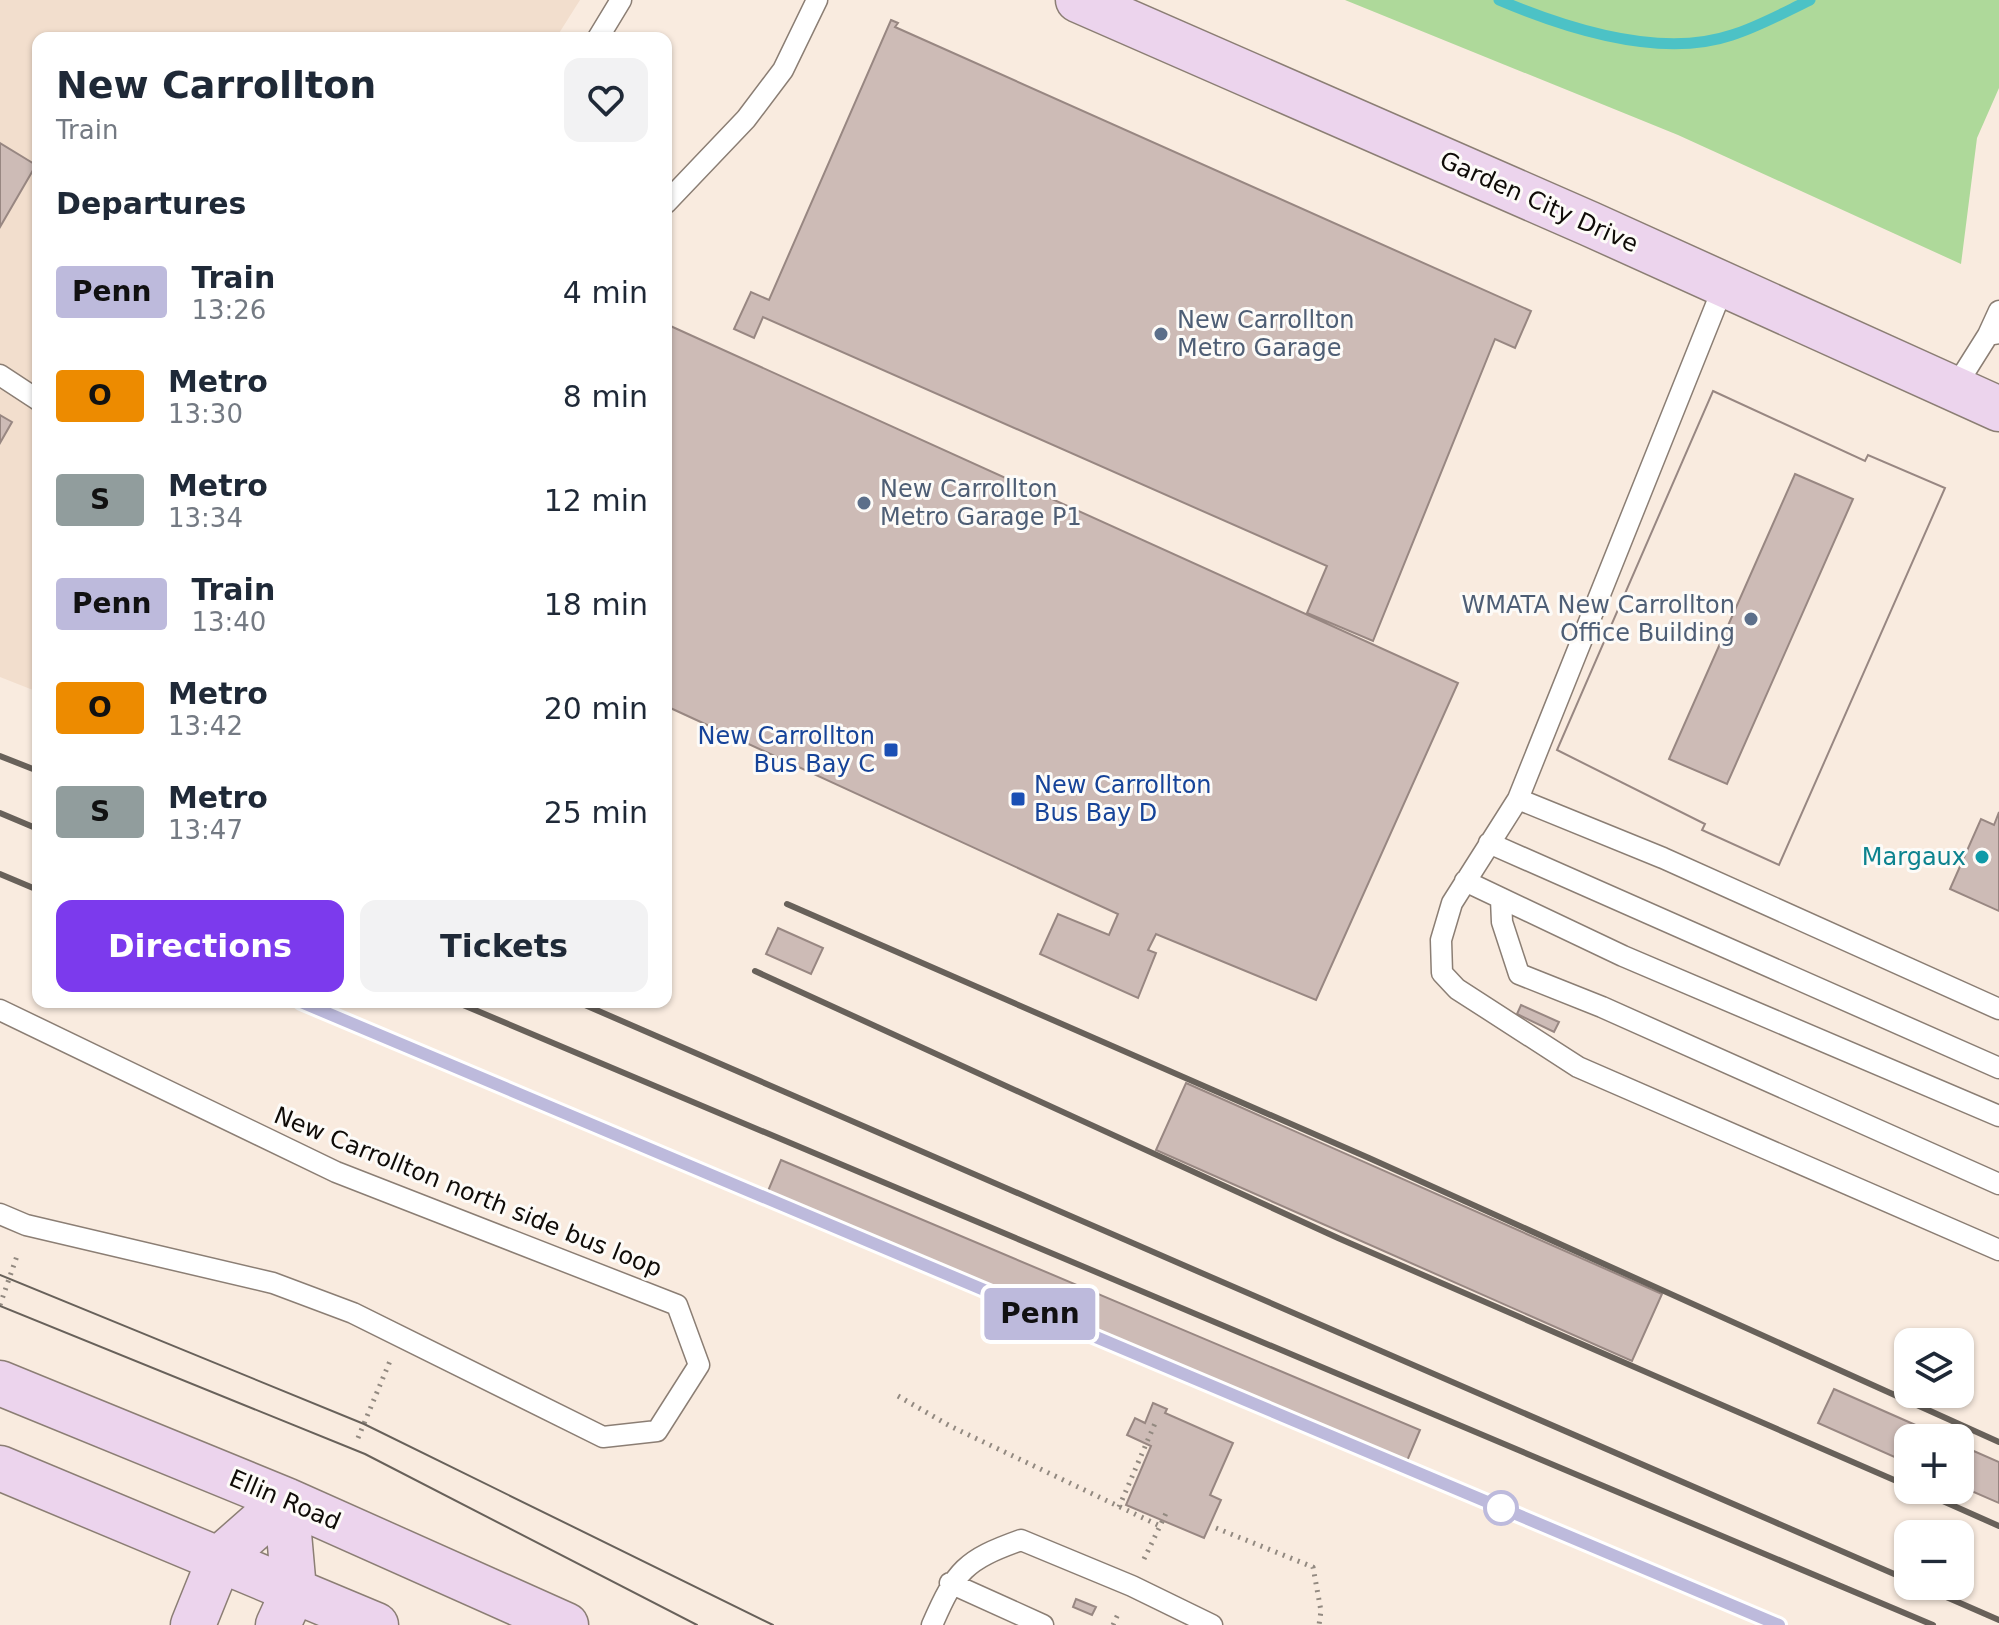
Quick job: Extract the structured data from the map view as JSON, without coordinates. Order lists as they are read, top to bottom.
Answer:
{
  "streets": {
    "street": ["Garden City Drive", "Ellin Road"],
    "lane": ["New Carrollton north side bus loop"]
  },
  "places": {
    "other": [
      "New Carrollton Metro Garage",
      "New Carrollton Metro Garage P1",
      "WMATA New Carrollton Office Building",
      "Margaux"
    ],
    "transit": ["New Carrollton Bus Bay C", "New Carrollton Bus Bay D"]
  },
  "page": {
    "on_map": "Penn",
    "heading": [
      ["New Carrollton", "Train"],
      "Departures"
    ],
    "list": [
      {
        "mark": "Penn",
        "name": "Train",
        "note": "13:26",
        "value": "4 min"
      },
      {
        "mark": "O",
        "name": "Metro",
        "note": "13:30",
        "value": "8 min"
      },
      {
        "mark": "S",
        "name": "Metro",
        "note": "13:34",
        "value": "12 min"
      },
      {
        "mark": "Penn",
        "name": "Train",
        "note": "13:40",
        "value": "18 min"
      },
      {
        "mark": "O",
        "name": "Metro",
        "note": "13:42",
        "value": "20 min"
      },
      {
        "mark": "S",
        "name": "Metro",
        "note": "13:47",
        "value": "25 min"
      }
    ],
    "buttons": ["Directions", "Tickets"],
    "map_buttons": ["+", "−"]
  }
}
